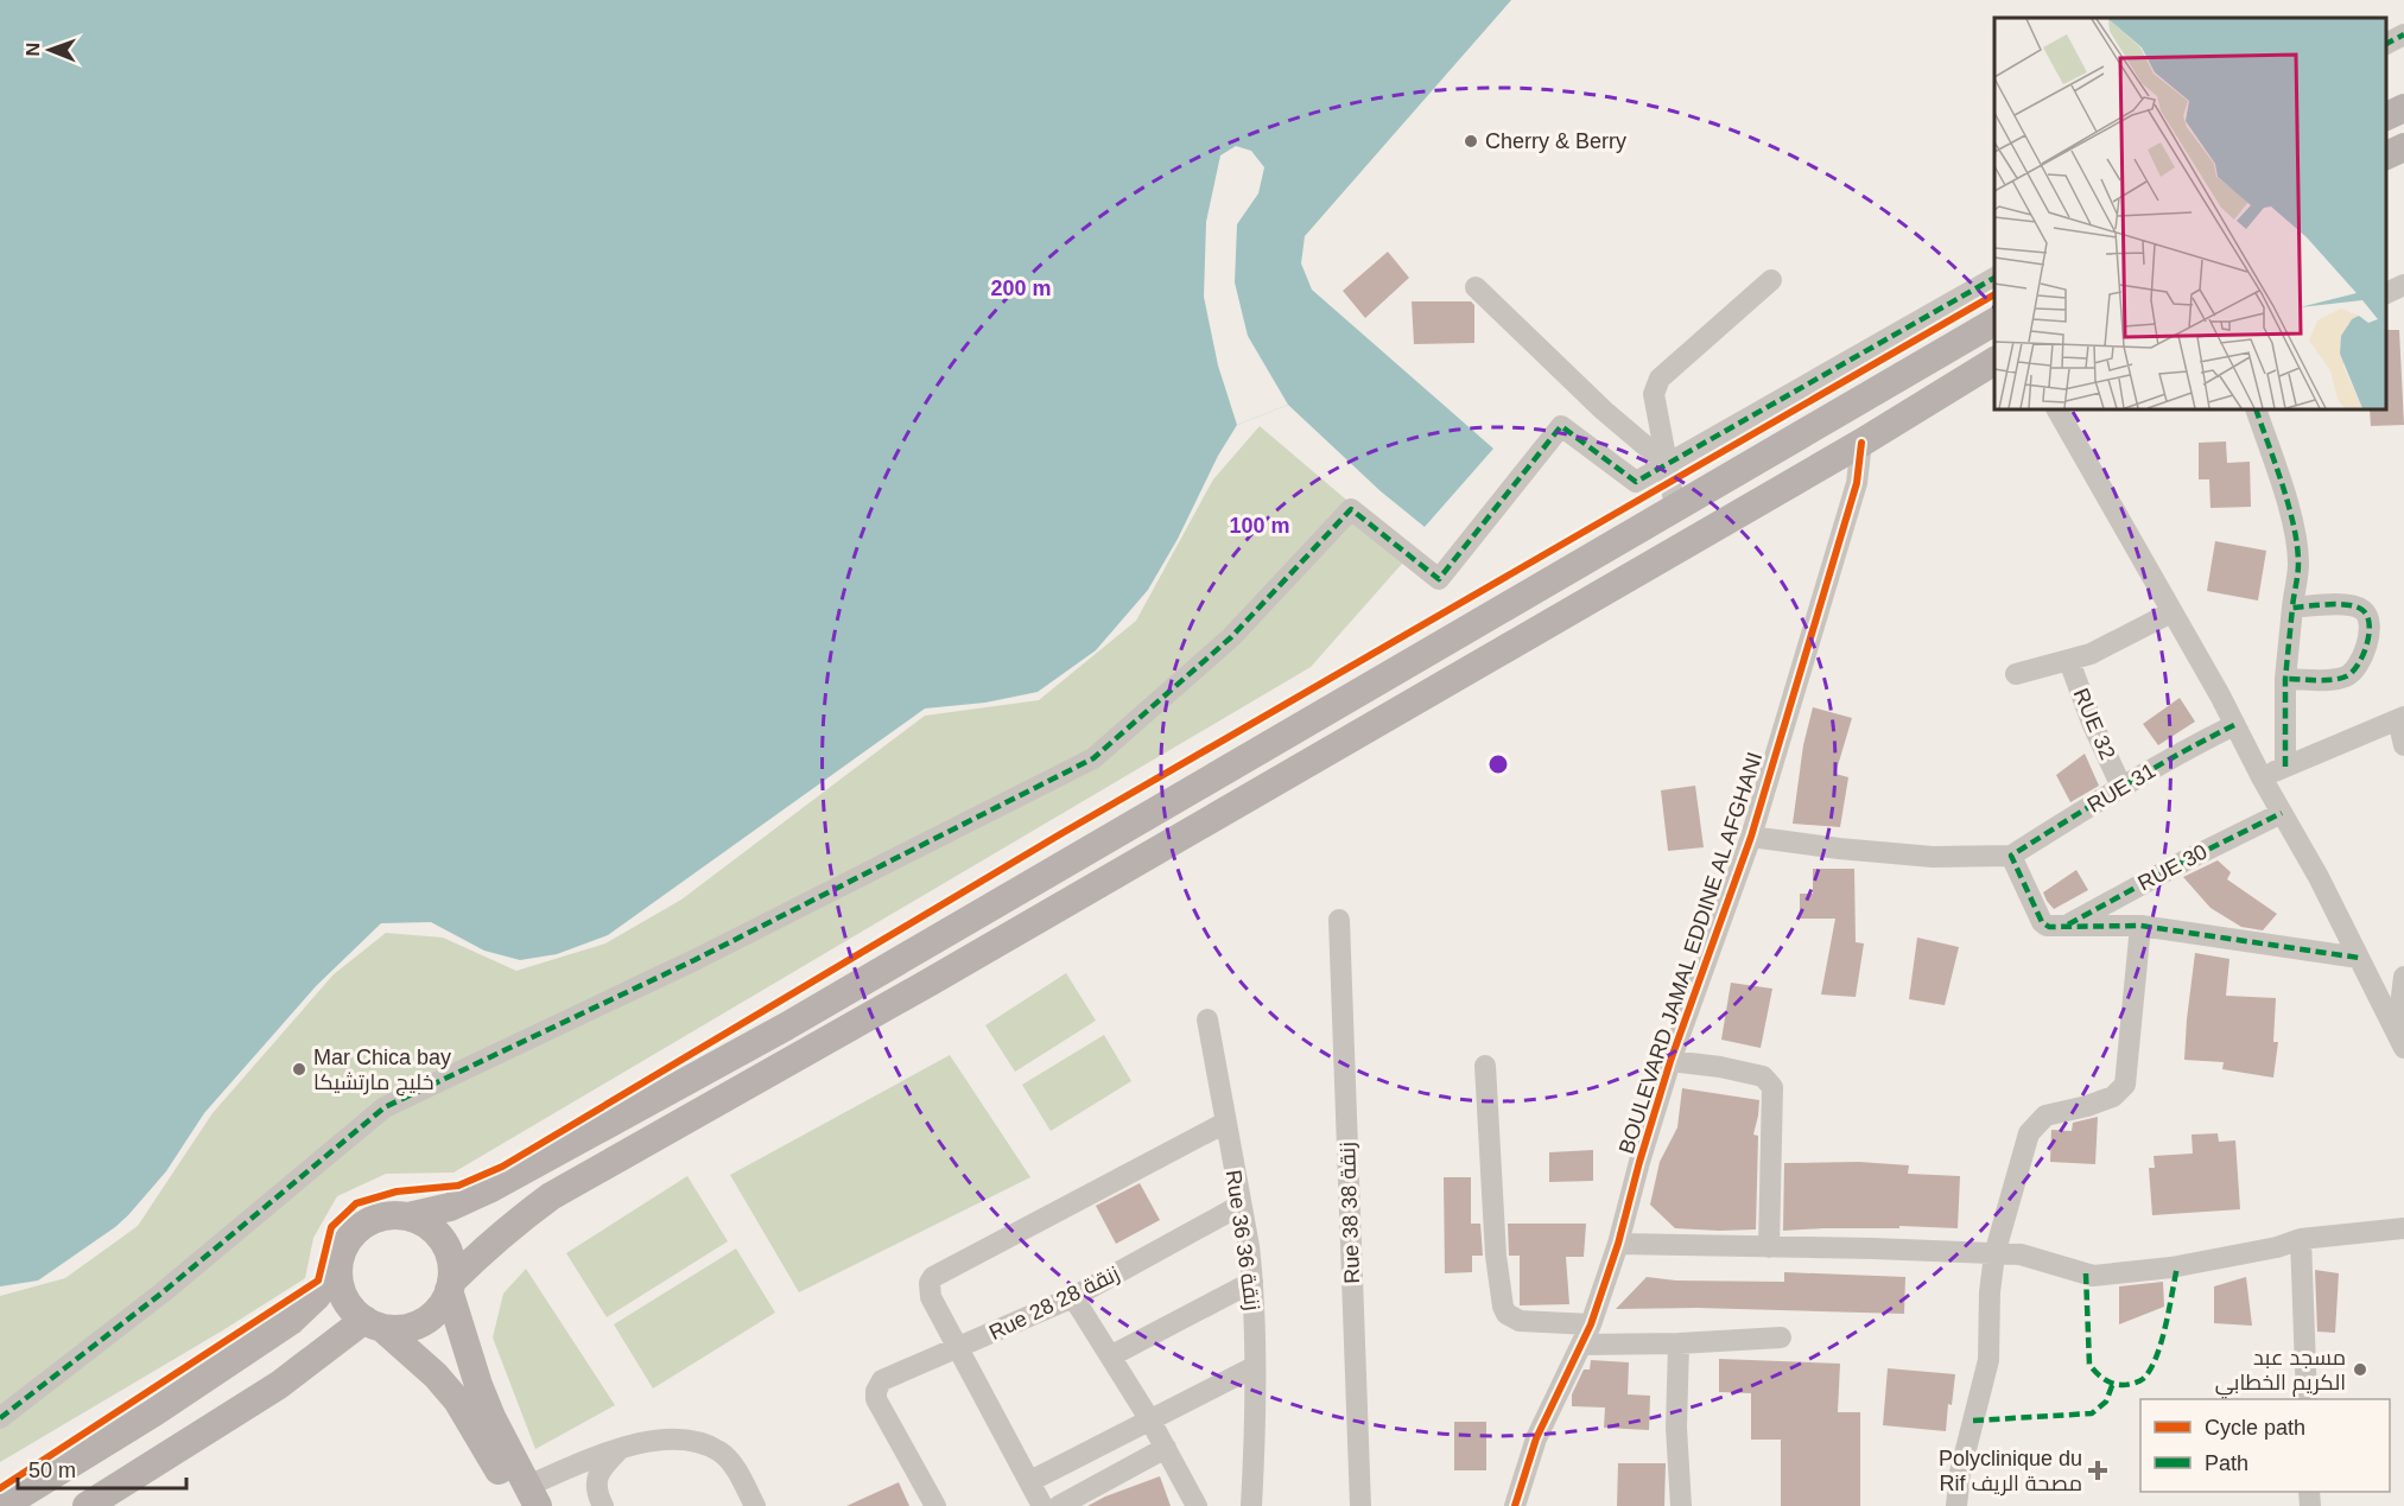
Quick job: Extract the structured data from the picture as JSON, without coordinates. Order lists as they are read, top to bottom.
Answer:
{
  "streets": {
    "street": [
      "RUE 32",
      "RUE 31",
      "RUE 30",
      "BOULEVARD JAMAL EDDINE AL AFGHANI",
      "Rue 38 زنقة 38",
      "Rue 36 زنقة 36",
      "Rue 28 زنقة 28"
    ]
  },
  "crossings": [
    ["RUE 32", "RUE 31"],
    ["Rue 36 زنقة 36", "Rue 28 زنقة 28"]
  ],
  "places": {
    "other": ["Cherry & Berry", "Mar Chica bay خليج مارتشيكا", "مسجد عبد الكريم الخطابي"],
    "health": ["Polyclinique du Rif مصحة الريف"]
  },
  "legend": ["Cycle path", "Path"],
  "scale_bar": "50 m",
  "north": "left",
  "rings": ["200 m", "100 m"]
}
